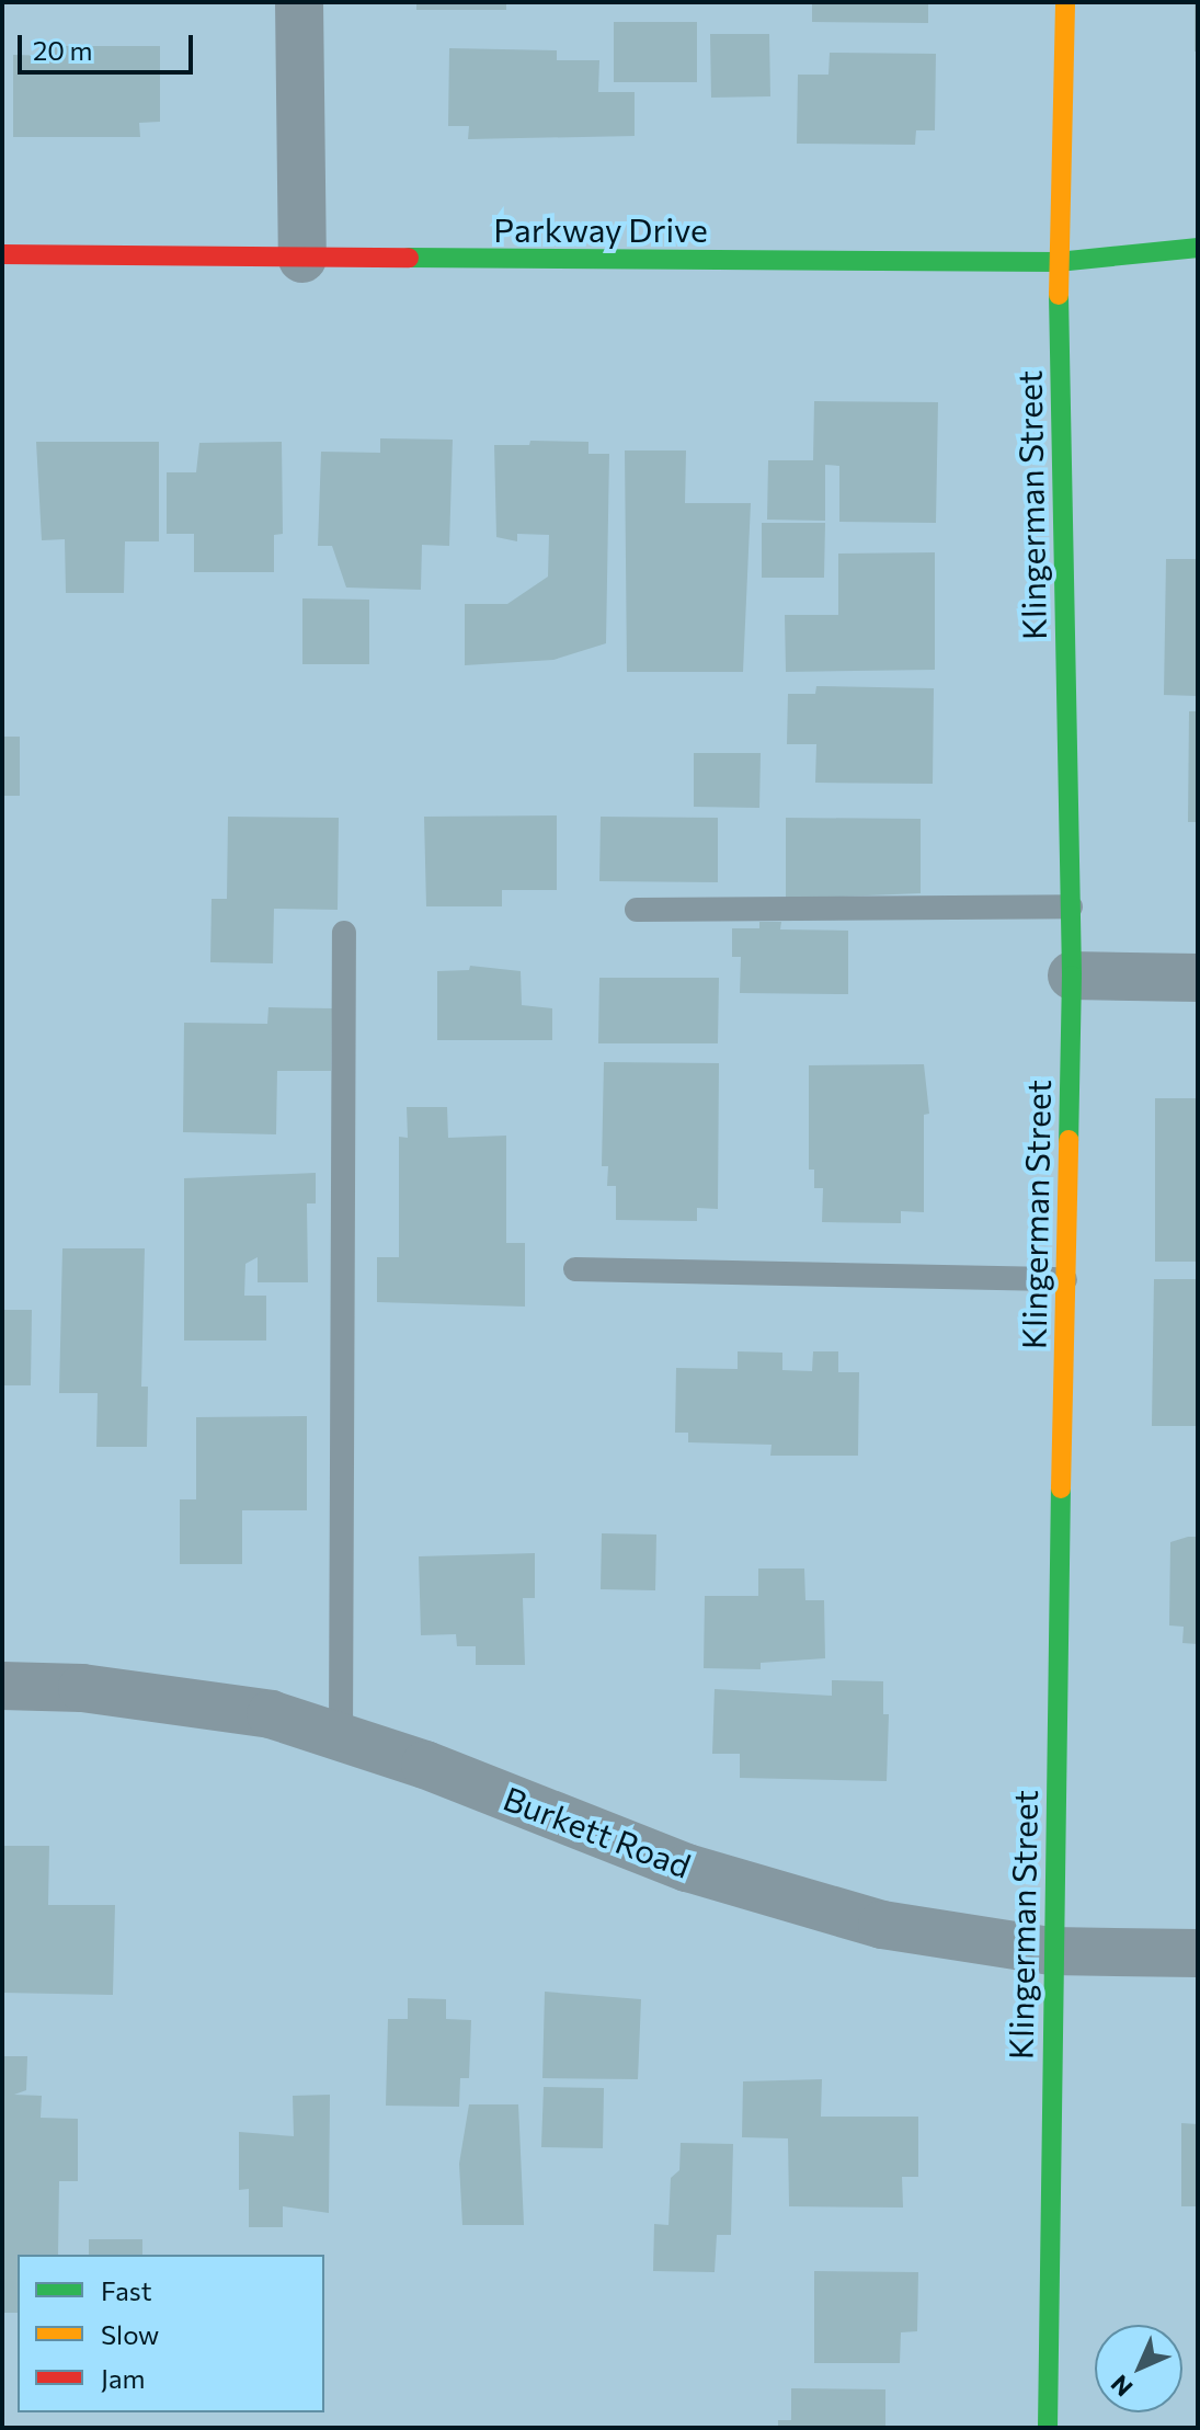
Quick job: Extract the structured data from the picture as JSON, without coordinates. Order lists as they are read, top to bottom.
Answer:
{
  "streets": {
    "street": ["Parkway Drive", "Klingerman Street", "Burkett Road"]
  },
  "crossings": [
    ["Parkway Drive", "Klingerman Street"],
    ["Klingerman Street", "Burkett Road"]
  ],
  "legend": ["Fast", "Slow", "Jam"],
  "scale_bar": "20 m",
  "north": "bottom left"
}
